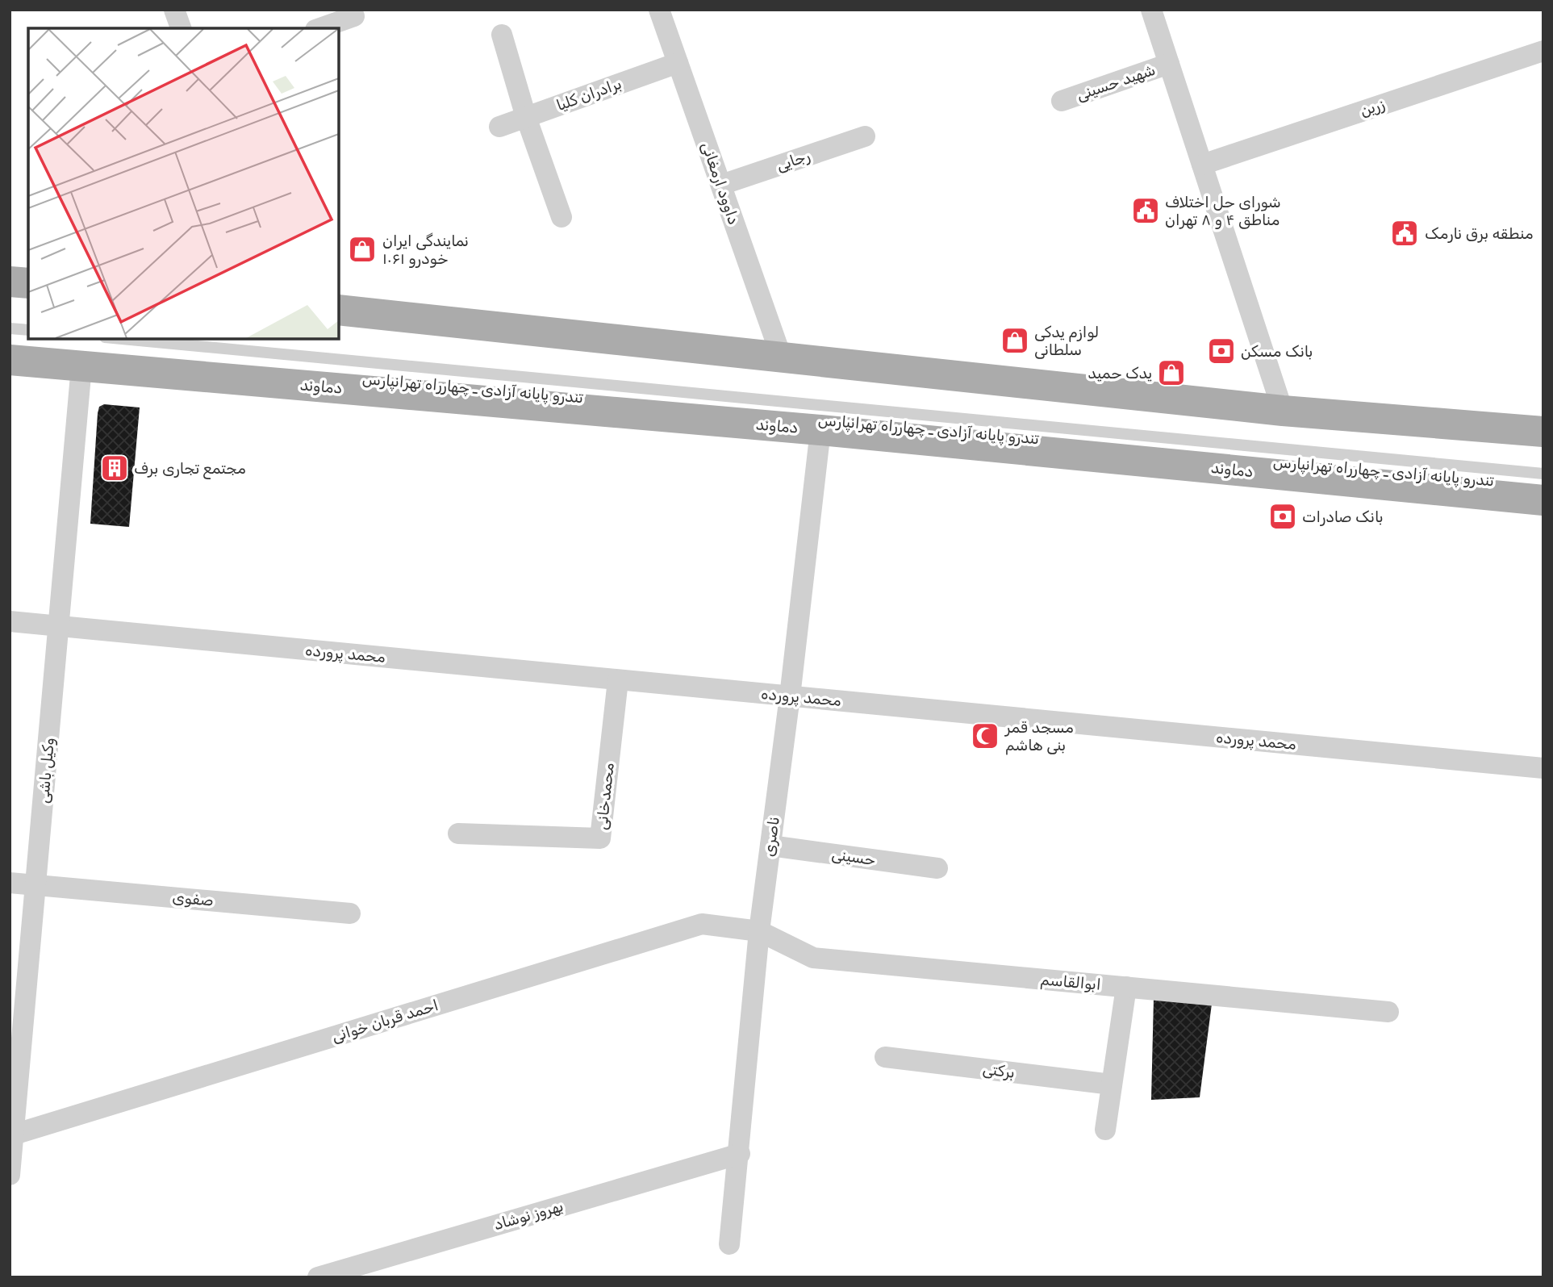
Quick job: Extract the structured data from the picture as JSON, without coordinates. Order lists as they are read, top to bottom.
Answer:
{
  "streets": {
    "main road": ["دماوند"],
    "street": [
      "شهید حسینی",
      "برادران کلیا",
      "زرین",
      "رجایی",
      "داوود ارمغانی",
      "محمد پرورده",
      "وکیل باشی",
      "محمدخانی",
      "ناصری",
      "حسینی",
      "صفوی",
      "ابوالقاسم",
      "احمد قربان خوانی",
      "برکتی",
      "بهروز نوشاد"
    ],
    "lane": ["تندرو پایانه آزادی ـ چهارراه تهرانپارس"]
  },
  "crossings": [
    ["برادران کلیا", "داوود ارمغانی"],
    ["رجایی", "داوود ارمغانی"],
    ["دماوند", "وکیل باشی"],
    ["دماوند", "ناصری"],
    ["محمد پرورده", "وکیل باشی"],
    ["محمد پرورده", "محمدخانی"],
    ["محمد پرورده", "ناصری"],
    ["وکیل باشی", "صفوی"],
    ["وکیل باشی", "احمد قربان خوانی"],
    ["ناصری", "حسینی"],
    ["ناصری", "ابوالقاسم"],
    ["ناصری", "احمد قربان خوانی"],
    ["ناصری", "بهروز نوشاد"],
    ["ابوالقاسم", "احمد قربان خوانی"]
  ],
  "places": {
    "public building": ["شورای حل اختلاف مناطق ۴ و ۸ تهران", "منطقه برق نارمک"],
    "shop": ["نمایندگی ایران خودرو ۱۰۶۱", "لوازم یدکی سلطانی", "یدک حمید"],
    "bank": ["بانک مسکن", "بانک صادرات"],
    "building": ["مجتمع تجاری برف"],
    "mosque": ["مسجد قمر بنی هاشم"]
  }
}
